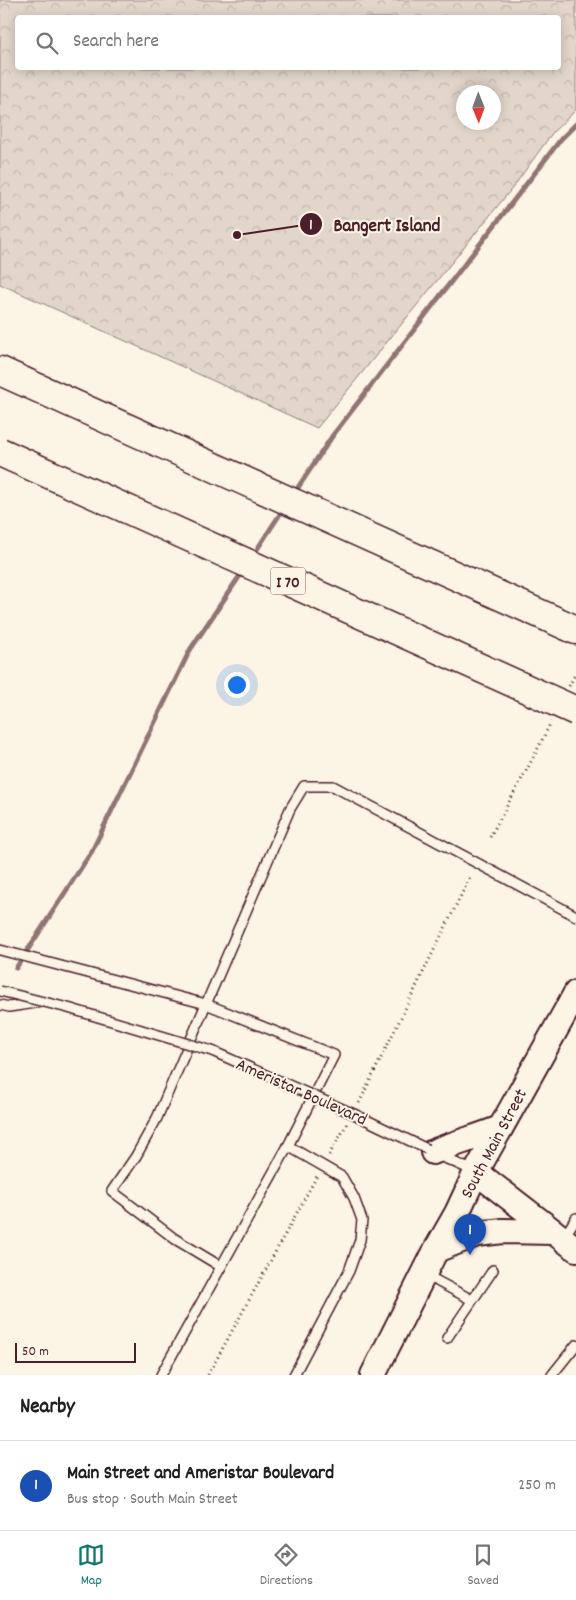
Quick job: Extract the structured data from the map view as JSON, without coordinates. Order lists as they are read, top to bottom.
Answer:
{
  "streets": {
    "highway": ["I 70"],
    "street": ["Ameristar Boulevard", "South Main Street"]
  },
  "crossings": [
    ["Ameristar Boulevard", "South Main Street"]
  ],
  "places": ["Bangert Island"],
  "scale_bar": "50 m",
  "north": "bottom",
  "page": {
    "search": "Search here",
    "pins": "1",
    "scale": "50 m",
    "heading": "Nearby",
    "list": [
      {
        "mark": "1",
        "name": "Main Street and Ameristar Boulevard",
        "note": "Bus stop · South Main Street",
        "value": "250 m"
      }
    ],
    "nav": ["Map", "Directions", "Saved"]
  }
}
